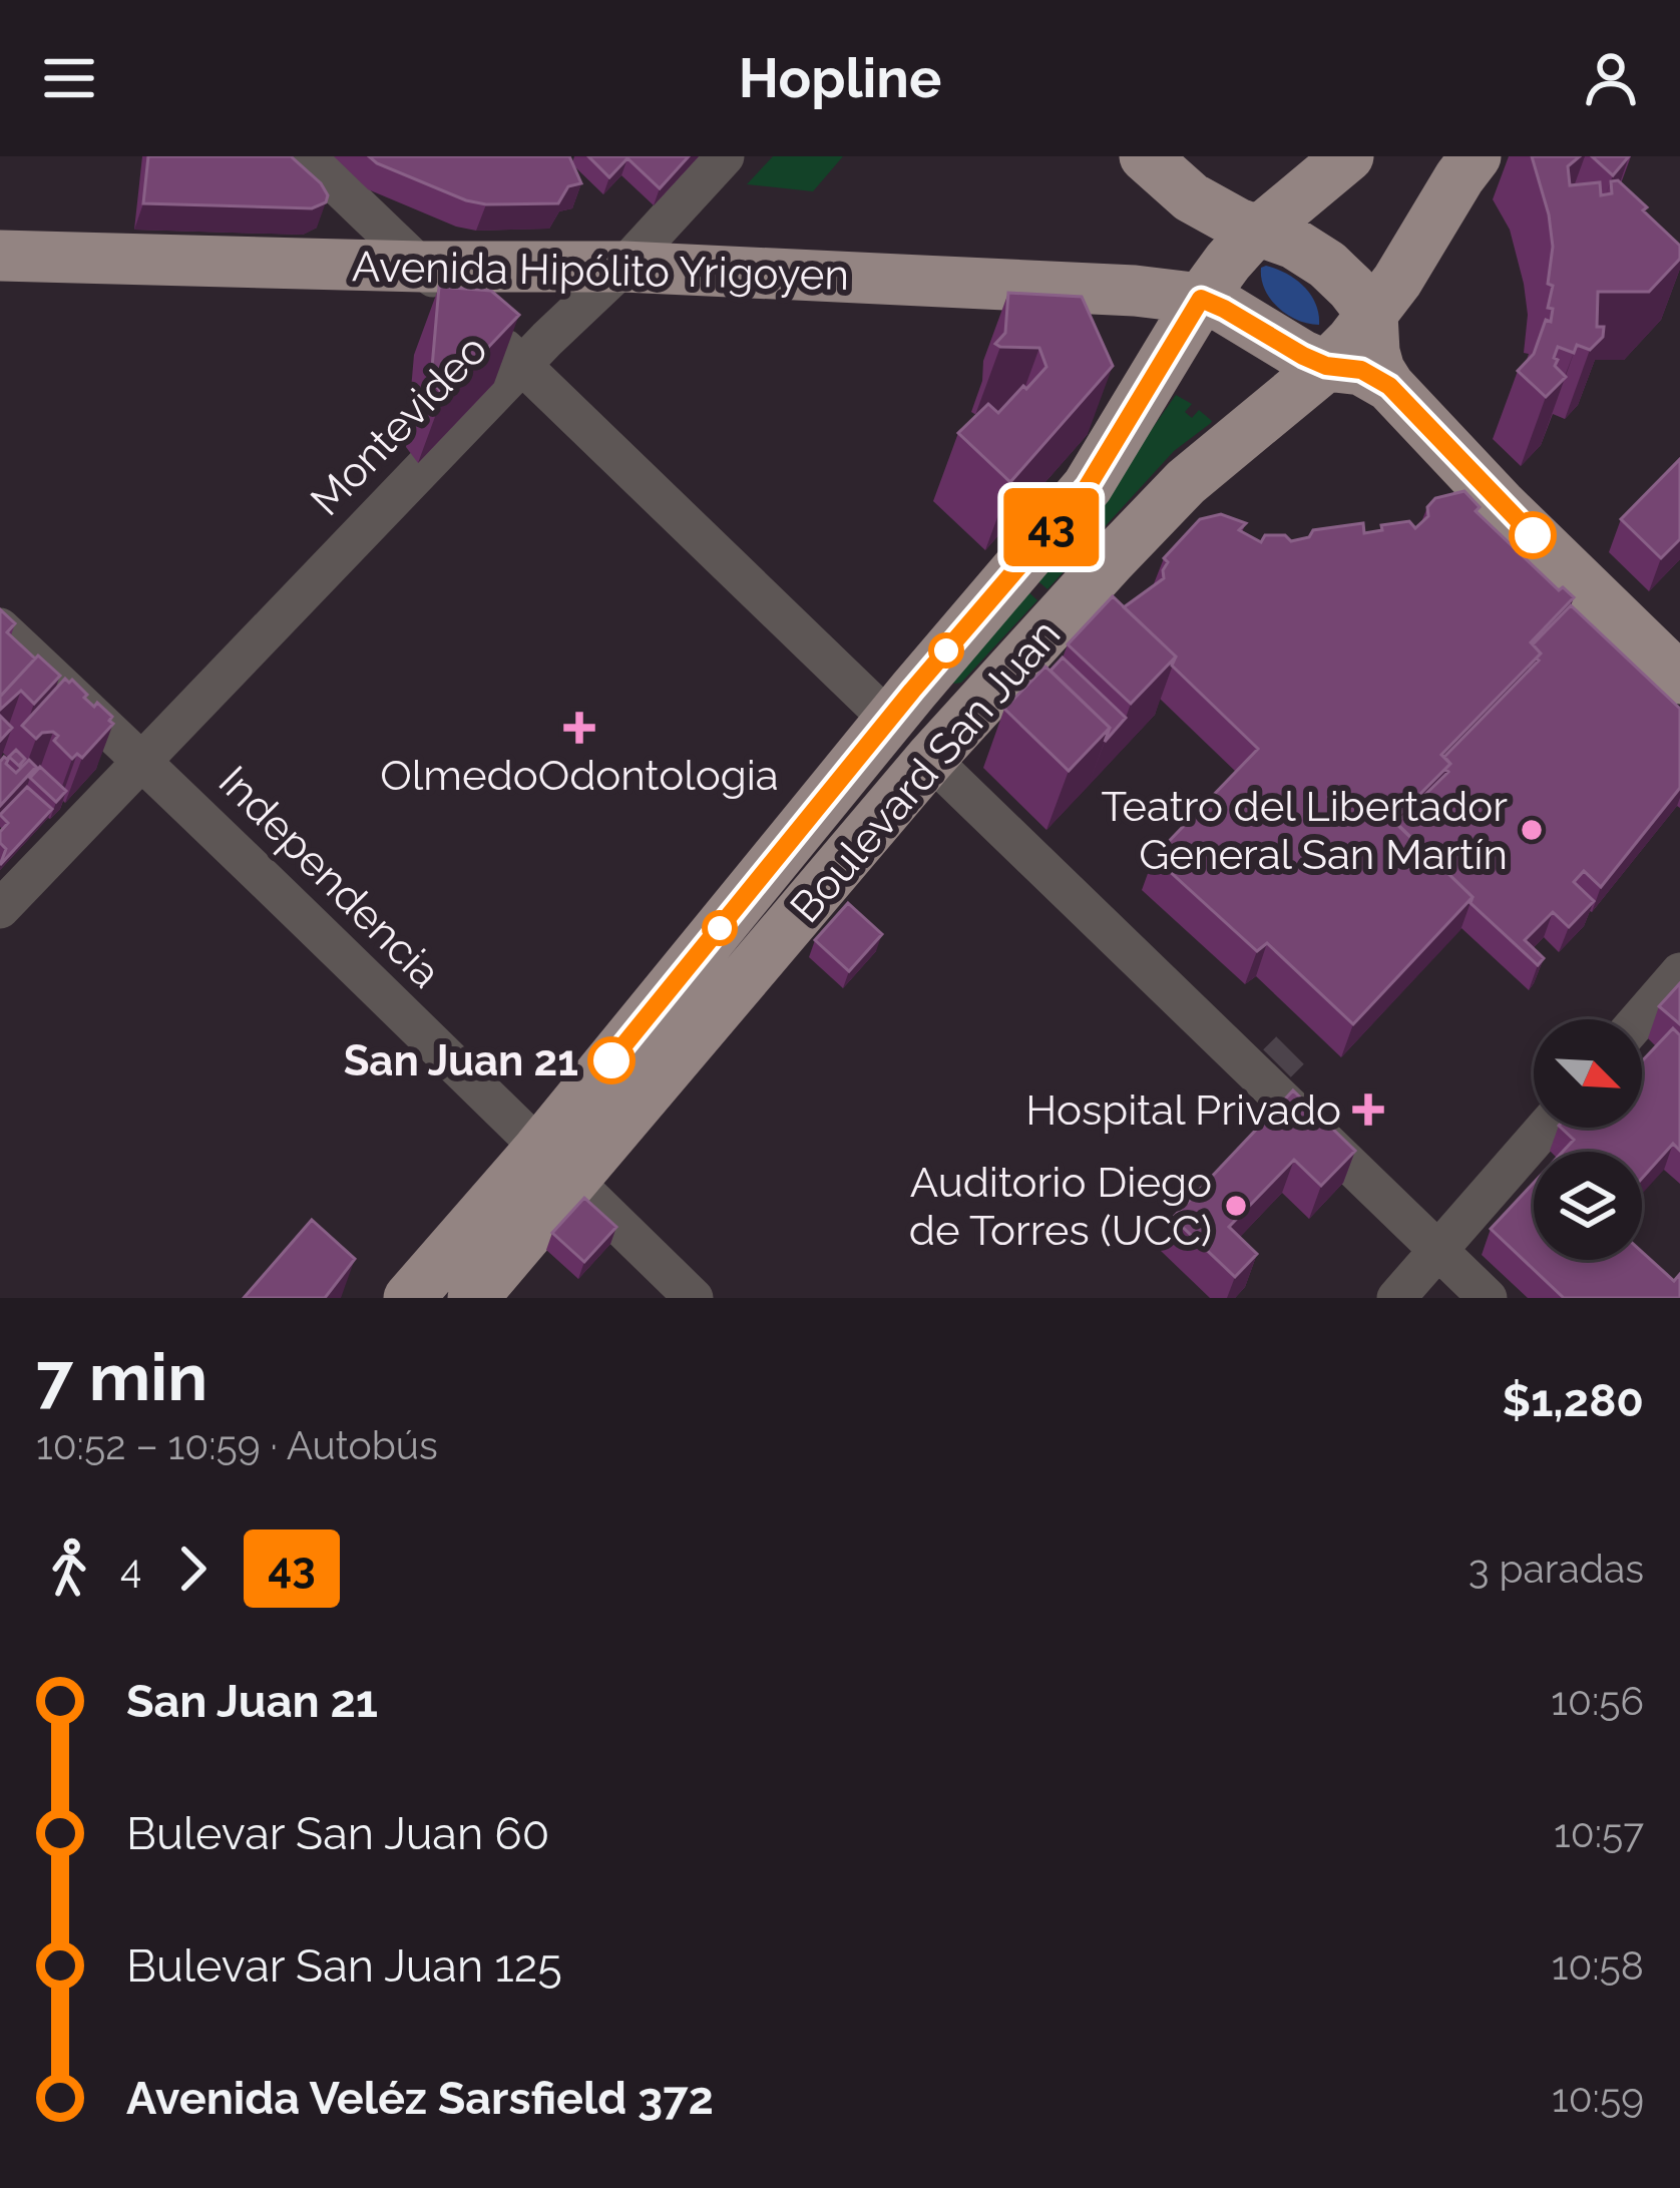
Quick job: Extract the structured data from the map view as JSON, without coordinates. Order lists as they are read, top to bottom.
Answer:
{
  "streets": {
    "main road": ["Avenida Hipólito Yrigoyen", "Boulevard San Juan"],
    "street": ["Montevideo", "Independencia"]
  },
  "crossings": [
    ["Avenida Hipólito Yrigoyen", "Montevideo"],
    ["Avenida Hipólito Yrigoyen", "Boulevard San Juan"],
    ["Montevideo", "Independencia"],
    ["Boulevard San Juan", "Independencia"]
  ],
  "places": {
    "health": ["OlmedoOdontologia", "Hospital Privado"],
    "other": ["Teatro del Libertador General San Martín", "San Juan 21", "Auditorio Diego de Torres (UCC)"]
  },
  "lines": ["bus line 43"],
  "north": "bottom right",
  "page": {
    "header": "Hopline",
    "on_map": "43",
    "heading": ["7 min", "10:52 – 10:59 · Autobús", "$1,280"],
    "legs": ["4", "43", "3 paradas"],
    "list": [
      {
        "name": "San Juan 21",
        "value": "10:56"
      },
      {
        "name": "Bulevar San Juan 60",
        "value": "10:57"
      },
      {
        "name": "Bulevar San Juan 125",
        "value": "10:58"
      },
      {
        "name": "Avenida Veléz Sarsfield 372",
        "value": "10:59"
      }
    ]
  }
}
